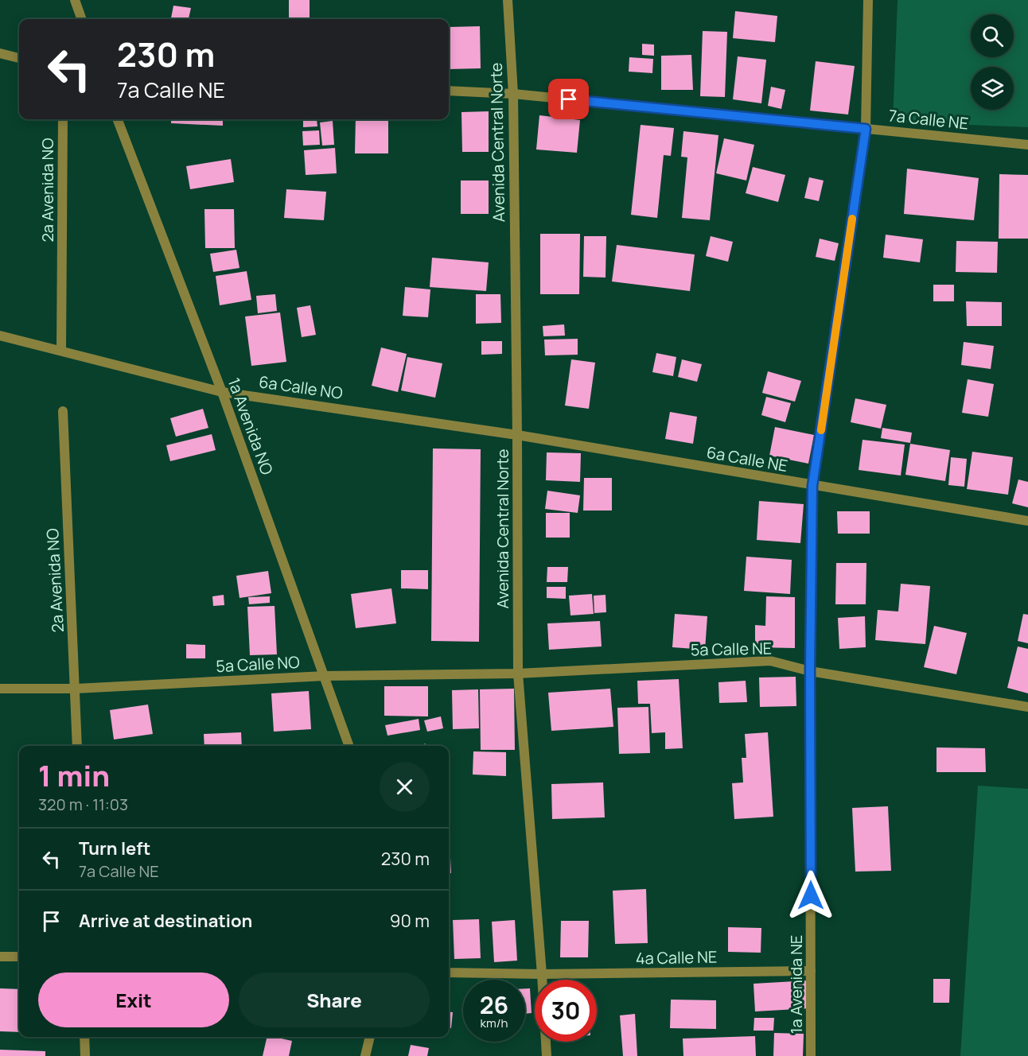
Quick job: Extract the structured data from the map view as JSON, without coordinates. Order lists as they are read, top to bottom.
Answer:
{
  "streets": {
    "street": [
      "7a Calle NE",
      "Avenida Central Norte",
      "2a Avenida NO",
      "6a Calle NO",
      "1a Avenida NO",
      "6a Calle NE",
      "5a Calle NE",
      "5a Calle NO",
      "4a Calle NE",
      "1a Avenida NE"
    ]
  },
  "crossings": [
    ["7a Calle NE", "Avenida Central Norte"],
    ["7a Calle NE", "1a Avenida NE"],
    ["Avenida Central Norte", "6a Calle NO"],
    ["Avenida Central Norte", "6a Calle NE"],
    ["Avenida Central Norte", "5a Calle NE"],
    ["Avenida Central Norte", "5a Calle NO"],
    ["Avenida Central Norte", "4a Calle NE"],
    ["2a Avenida NO", "6a Calle NO"],
    ["2a Avenida NO", "5a Calle NO"],
    ["6a Calle NO", "1a Avenida NO"],
    ["6a Calle NO", "6a Calle NE"],
    ["1a Avenida NO", "5a Calle NO"],
    ["6a Calle NE", "1a Avenida NE"],
    ["5a Calle NE", "5a Calle NO"],
    ["5a Calle NE", "1a Avenida NE"],
    ["4a Calle NE", "1a Avenida NE"]
  ],
  "page": {
    "turn": ["230 m", "7a Calle NE"],
    "heading": ["1 min", "320 m · 11:03"],
    "list": [
      {
        "name": "Turn left",
        "note": "7a Calle NE",
        "value": "230 m"
      },
      {
        "name": "Arrive at destination",
        "value": "90 m"
      }
    ],
    "buttons": ["Exit", "Share"],
    "speed": "26 km/h",
    "limit": "30"
  }
}
